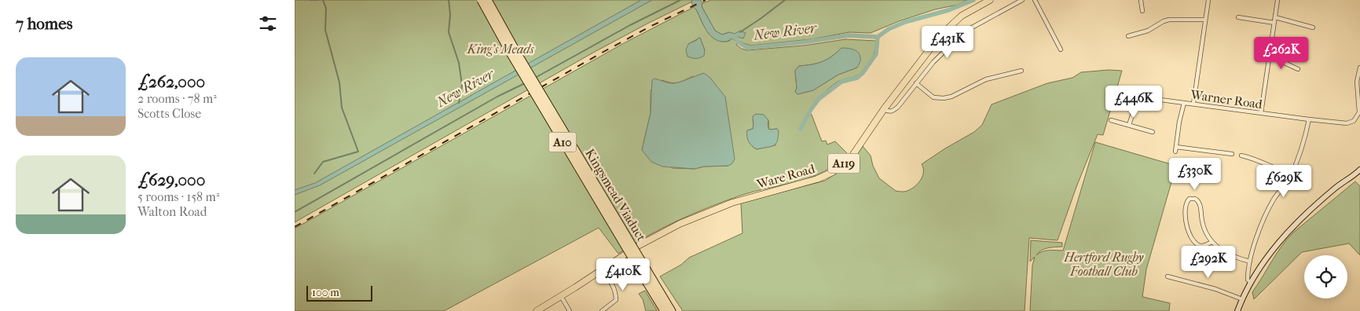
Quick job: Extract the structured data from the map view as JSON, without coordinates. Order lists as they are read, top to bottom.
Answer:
{
  "streets": {
    "highway": ["A10", "Kingsmead Viaduct"],
    "main road": ["A119", "Ware Road"],
    "street": ["Warner Road"]
  },
  "crossings": [
    ["A10", "Kingsmead Viaduct"]
  ],
  "water": ["New River"],
  "parks": ["King's Meads", "Hertford Rugby Football Club"],
  "scale_bar": "100 m",
  "page": {
    "heading": "7 homes",
    "price": [
      "£431K",
      "£262K",
      "£446K",
      "£330K",
      "£629K",
      "£292K",
      "£410K"
    ],
    "list": [
      {
        "name": "£262,000",
        "note": "2 rooms · 78 m² · Scotts Close"
      },
      {
        "name": "£629,000",
        "note": "5 rooms · 158 m² · Walton Road"
      }
    ],
    "scale": "100 m"
  }
}
